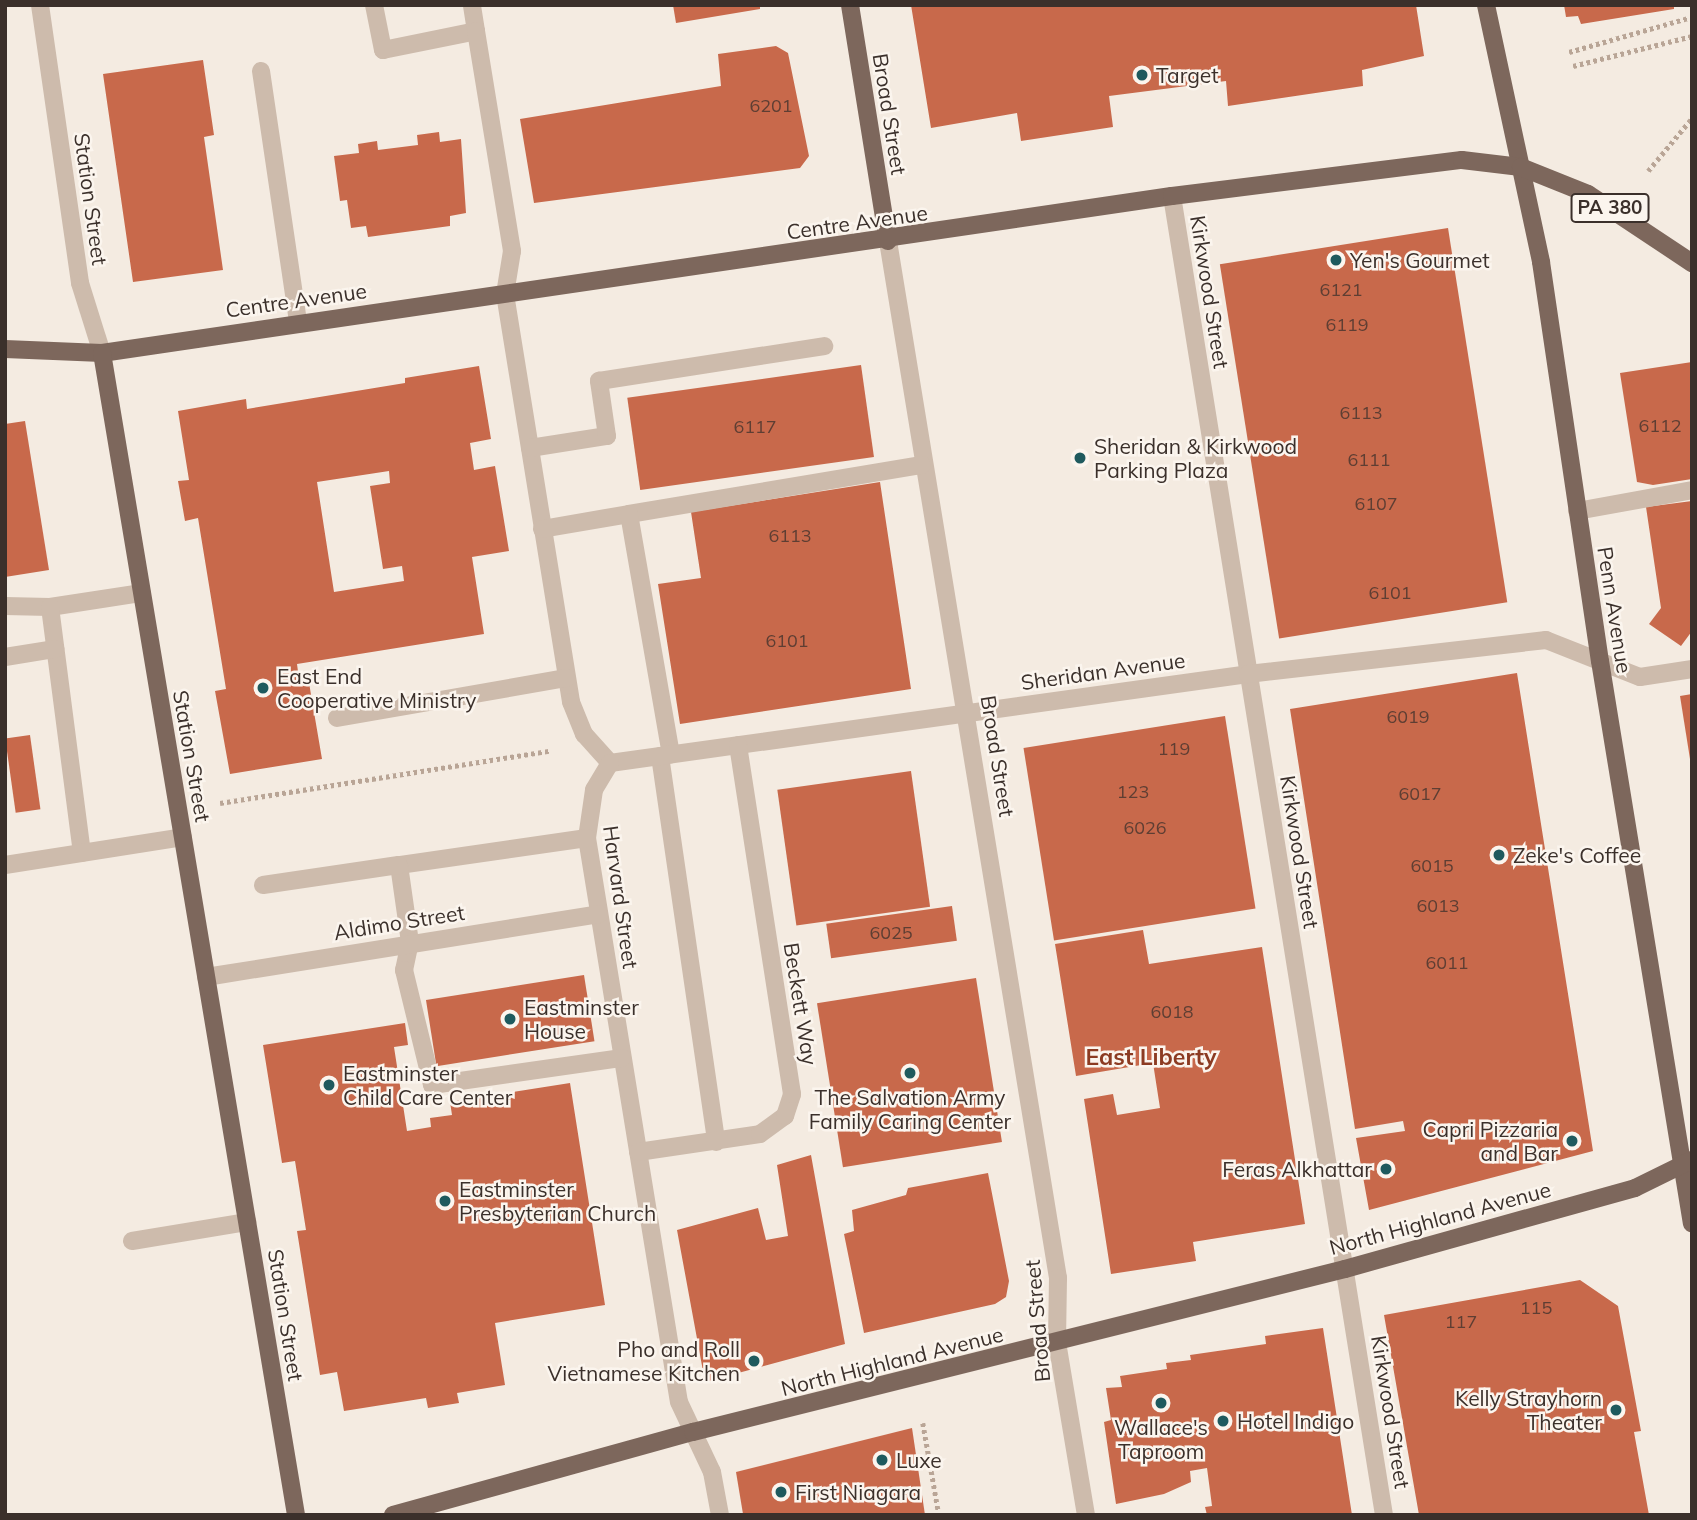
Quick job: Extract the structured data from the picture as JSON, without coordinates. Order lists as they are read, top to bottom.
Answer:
{
  "streets": {
    "main road": [
      "Broad Street",
      "Station Street",
      "PA 380",
      "Centre Avenue",
      "Penn Avenue",
      "North Highland Avenue"
    ],
    "street": [
      "Kirkwood Street",
      "Sheridan Avenue",
      "Harvard Street",
      "Aldimo Street",
      "Beckett Way"
    ]
  },
  "crossings": [
    ["Broad Street", "Centre Avenue"],
    ["Broad Street", "Sheridan Avenue"],
    ["Broad Street", "North Highland Avenue"],
    ["Station Street", "Centre Avenue"],
    ["Station Street", "Aldimo Street"],
    ["Centre Avenue", "Kirkwood Street"],
    ["Centre Avenue", "Penn Avenue"],
    ["Kirkwood Street", "Sheridan Avenue"],
    ["Kirkwood Street", "North Highland Avenue"],
    ["Penn Avenue", "Sheridan Avenue"],
    ["Penn Avenue", "North Highland Avenue"],
    ["Sheridan Avenue", "Harvard Street"],
    ["Sheridan Avenue", "Beckett Way"],
    ["Harvard Street", "Aldimo Street"],
    ["Harvard Street", "Beckett Way"],
    ["Harvard Street", "North Highland Avenue"]
  ],
  "districts": ["East Liberty"],
  "places": [
    "Target",
    "Yen's Gourmet",
    "Sheridan & Kirkwood Parking Plaza",
    "East End Cooperative Ministry",
    "Zeke's Coffee",
    "Eastminster House",
    "The Salvation Army Family Caring Center",
    "Eastminster Child Care Center",
    "Capri Pizzaria and Bar",
    "Feras Alkhattar",
    "Eastminster Presbyterian Church",
    "Pho and Roll Vietnamese Kitchen",
    "Wallace's Taproom",
    "Kelly Strayhorn Theater",
    "Hotel Indigo",
    "Luxe",
    "First Niagara"
  ],
  "house_numbers": [
    "6201",
    "6121",
    "6119",
    "6113",
    "6112",
    "6117",
    "6111",
    "6107",
    "6113",
    "6101",
    "6101",
    "6019",
    "119",
    "123",
    "6017",
    "6026",
    "6015",
    "6013",
    "6025",
    "6011",
    "6018",
    "115",
    "117"
  ]
}
